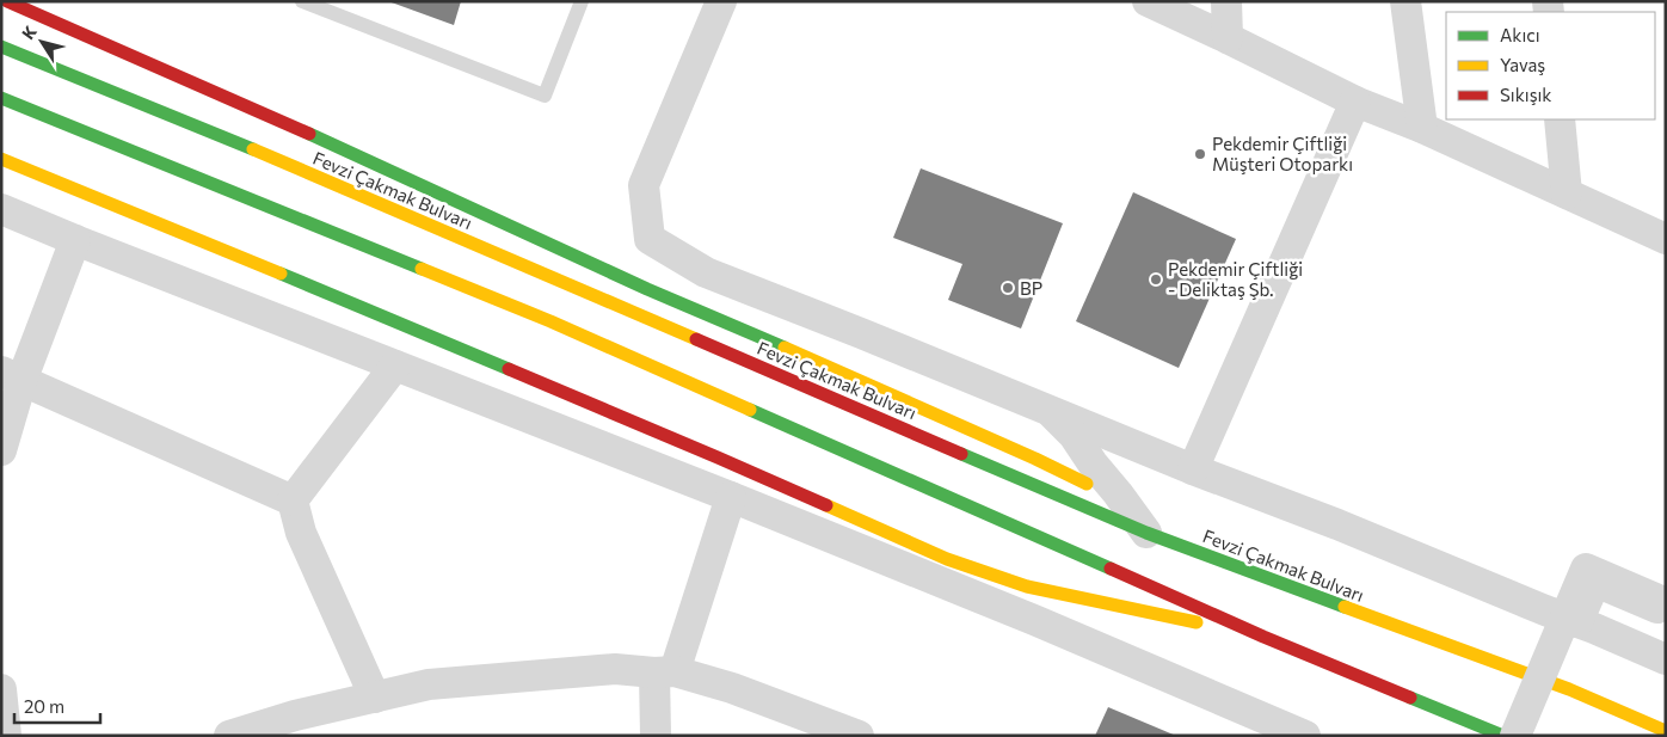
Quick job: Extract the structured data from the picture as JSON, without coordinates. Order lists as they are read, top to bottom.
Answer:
{
  "streets": {
    "main road": ["Fevzi Çakmak Bulvarı"]
  },
  "places": ["Pekdemir Çiftliği Müşteri Otoparkı", "Pekdemir Çiftliği - Deliktaş Şb.", "BP"],
  "legend": ["Akıcı", "Yavaş", "Sıkışık"],
  "scale_bar": "20 m",
  "north": "top left"
}
